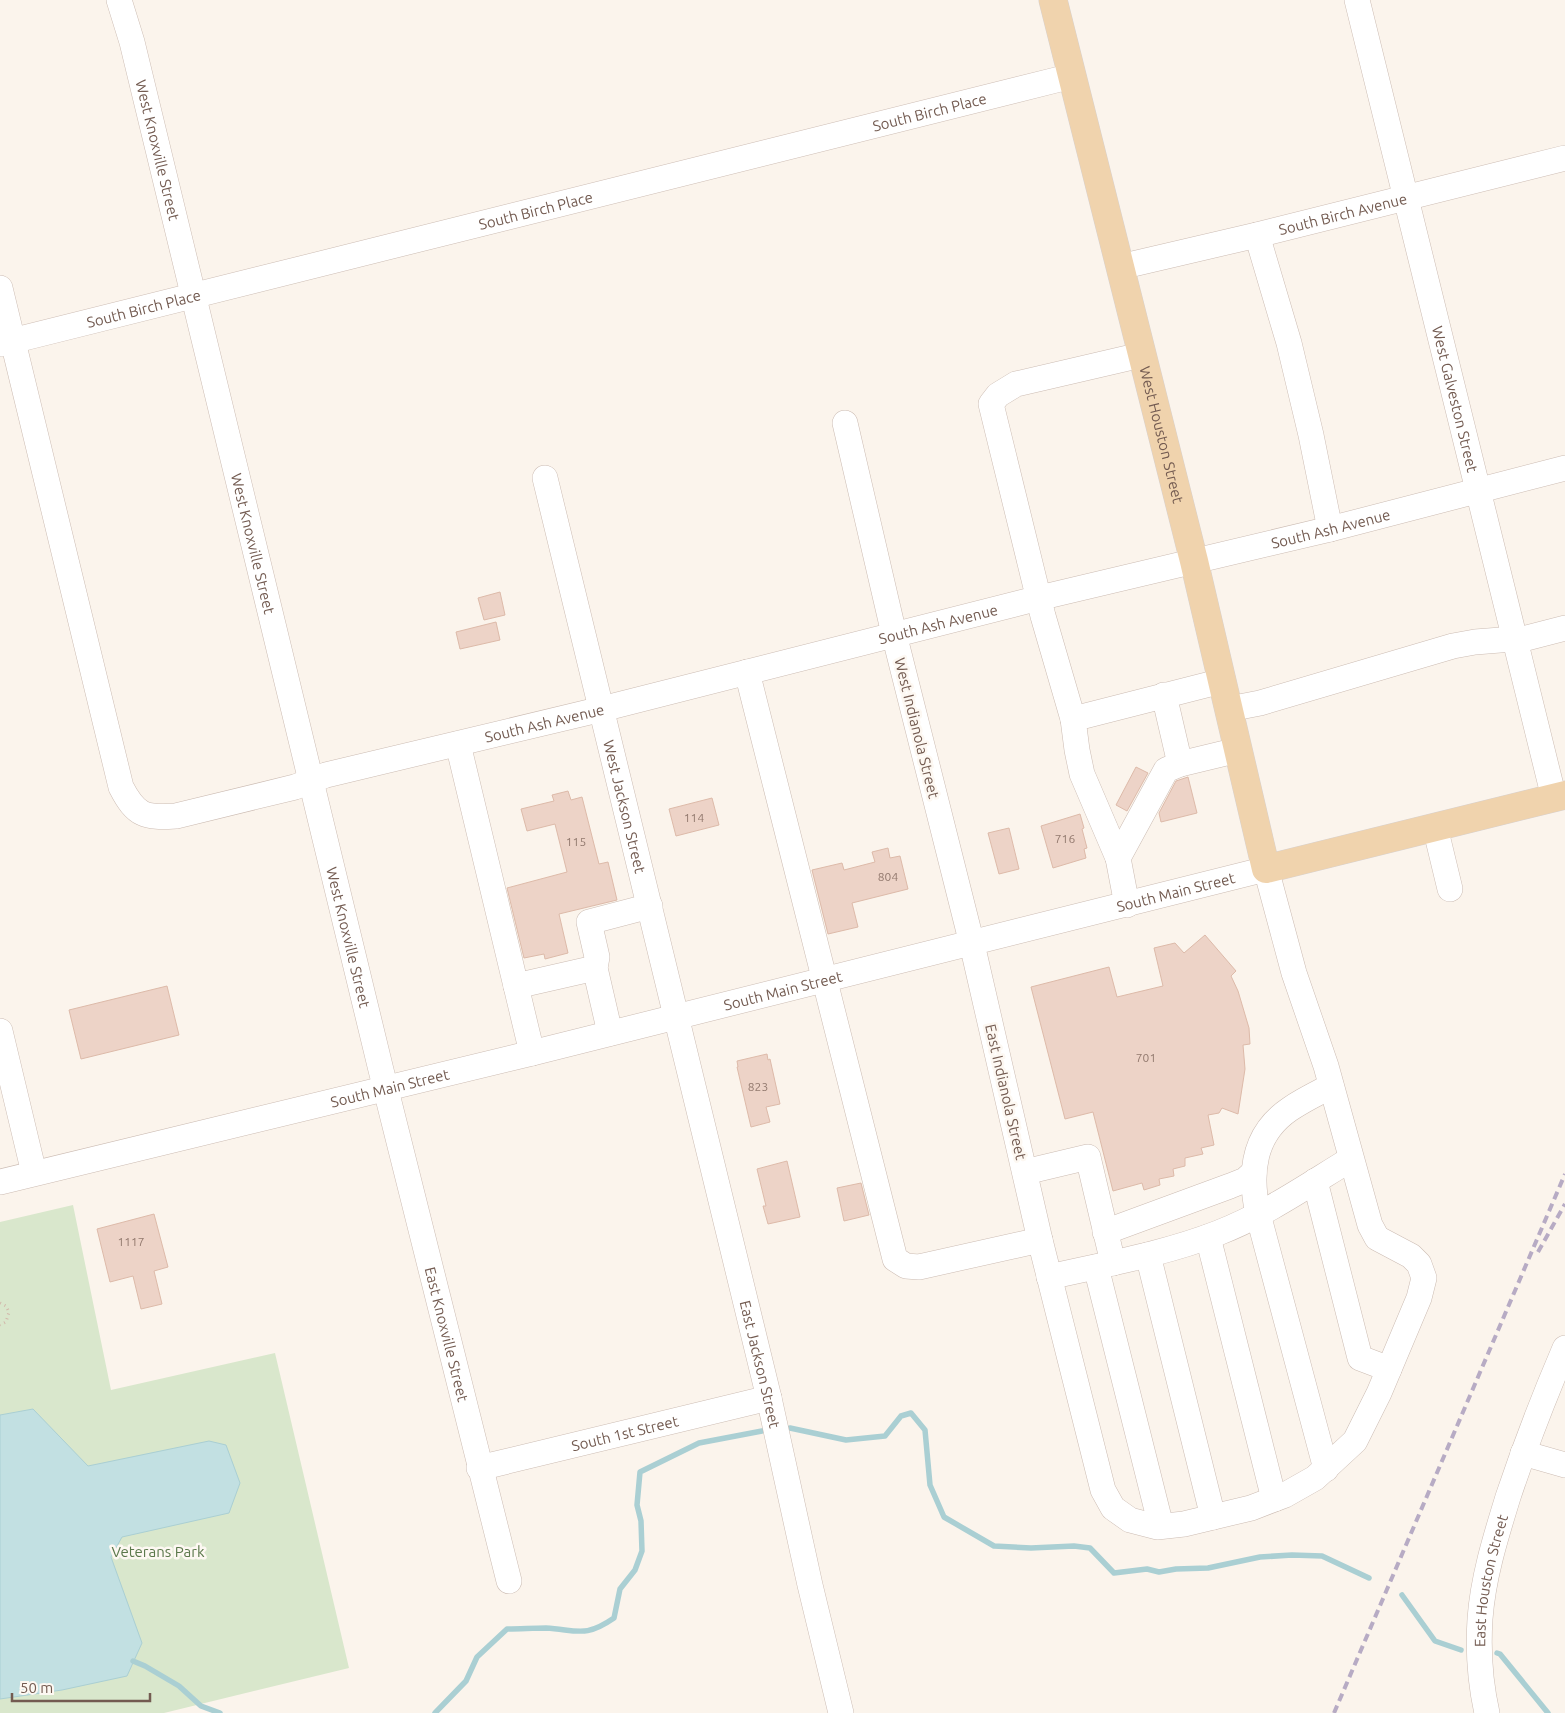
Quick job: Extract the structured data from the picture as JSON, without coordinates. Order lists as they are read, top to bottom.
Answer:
{
  "streets": {
    "main road": ["West Houston Street", "South Main Street"],
    "street": [
      "South Birch Place",
      "West Knoxville Street",
      "South Birch Avenue",
      "West Galveston Street",
      "South Ash Avenue",
      "West Indianola Street",
      "West Jackson Street",
      "East Indianola Street",
      "East Knoxville Street",
      "East Jackson Street",
      "South 1st Street",
      "East Houston Street"
    ]
  },
  "crossings": [
    ["South Birch Place", "West Knoxville Street"],
    ["South Birch Place", "West Houston Street"],
    ["South Birch Place", "South Ash Avenue"],
    ["West Knoxville Street", "South Ash Avenue"],
    ["West Knoxville Street", "South Main Street"],
    ["West Knoxville Street", "East Knoxville Street"],
    ["South Birch Avenue", "West Galveston Street"],
    ["South Birch Avenue", "West Houston Street"],
    ["West Galveston Street", "South Ash Avenue"],
    ["West Galveston Street", "South Main Street"],
    ["West Houston Street", "South Ash Avenue"],
    ["West Houston Street", "South Main Street"],
    ["South Ash Avenue", "West Indianola Street"],
    ["South Ash Avenue", "West Jackson Street"],
    ["West Indianola Street", "South Main Street"],
    ["West Indianola Street", "East Indianola Street"],
    ["West Jackson Street", "South Main Street"],
    ["West Jackson Street", "East Jackson Street"],
    ["South Main Street", "East Indianola Street"],
    ["South Main Street", "East Knoxville Street"],
    ["South Main Street", "East Jackson Street"],
    ["East Knoxville Street", "South 1st Street"],
    ["East Jackson Street", "South 1st Street"]
  ],
  "parks": ["Veterans Park"],
  "house_numbers": [
    "114",
    "716",
    "115",
    "804",
    "701",
    "823",
    "1117"
  ],
  "scale_bar": "50 m"
}
